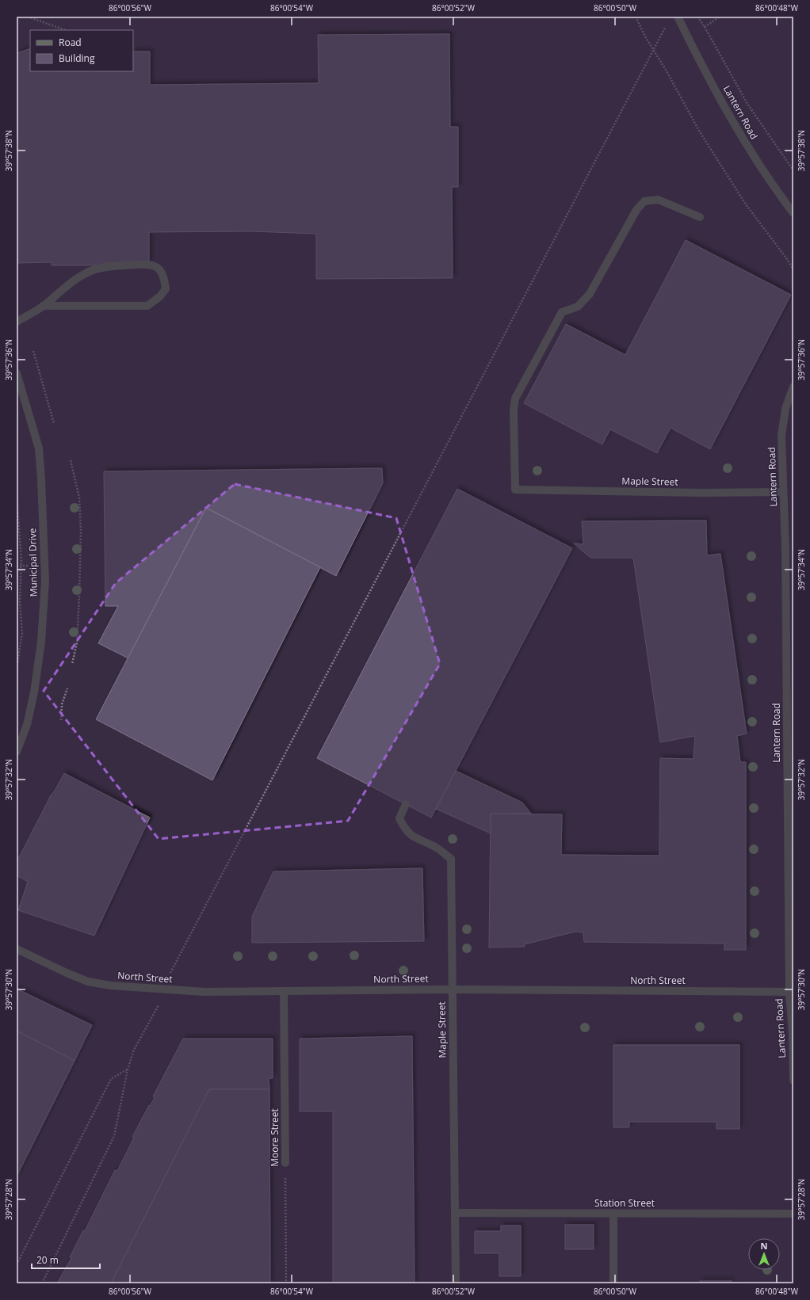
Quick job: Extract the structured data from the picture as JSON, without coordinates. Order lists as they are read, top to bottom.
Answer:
{
  "streets": {
    "street": [
      "Lantern Road",
      "Maple Street",
      "Municipal Drive",
      "North Street",
      "Moore Street",
      "Station Street"
    ]
  },
  "crossings": [
    ["Lantern Road", "Maple Street"],
    ["Lantern Road", "North Street"],
    ["Maple Street", "North Street"],
    ["Maple Street", "Station Street"],
    ["North Street", "Moore Street"]
  ],
  "legend": ["Road", "Building"],
  "scale_bar": "20 m",
  "north": "top",
  "coordinates": [
    "86°00'56\"W",
    "86°00'54\"W",
    "86°00'52\"W",
    "86°00'50\"W",
    "86°00'48\"W",
    "39°57'38\"N",
    "39°57'36\"N",
    "39°57'34\"N",
    "39°57'32\"N",
    "39°57'30\"N",
    "39°57'28\"N"
  ]
}
